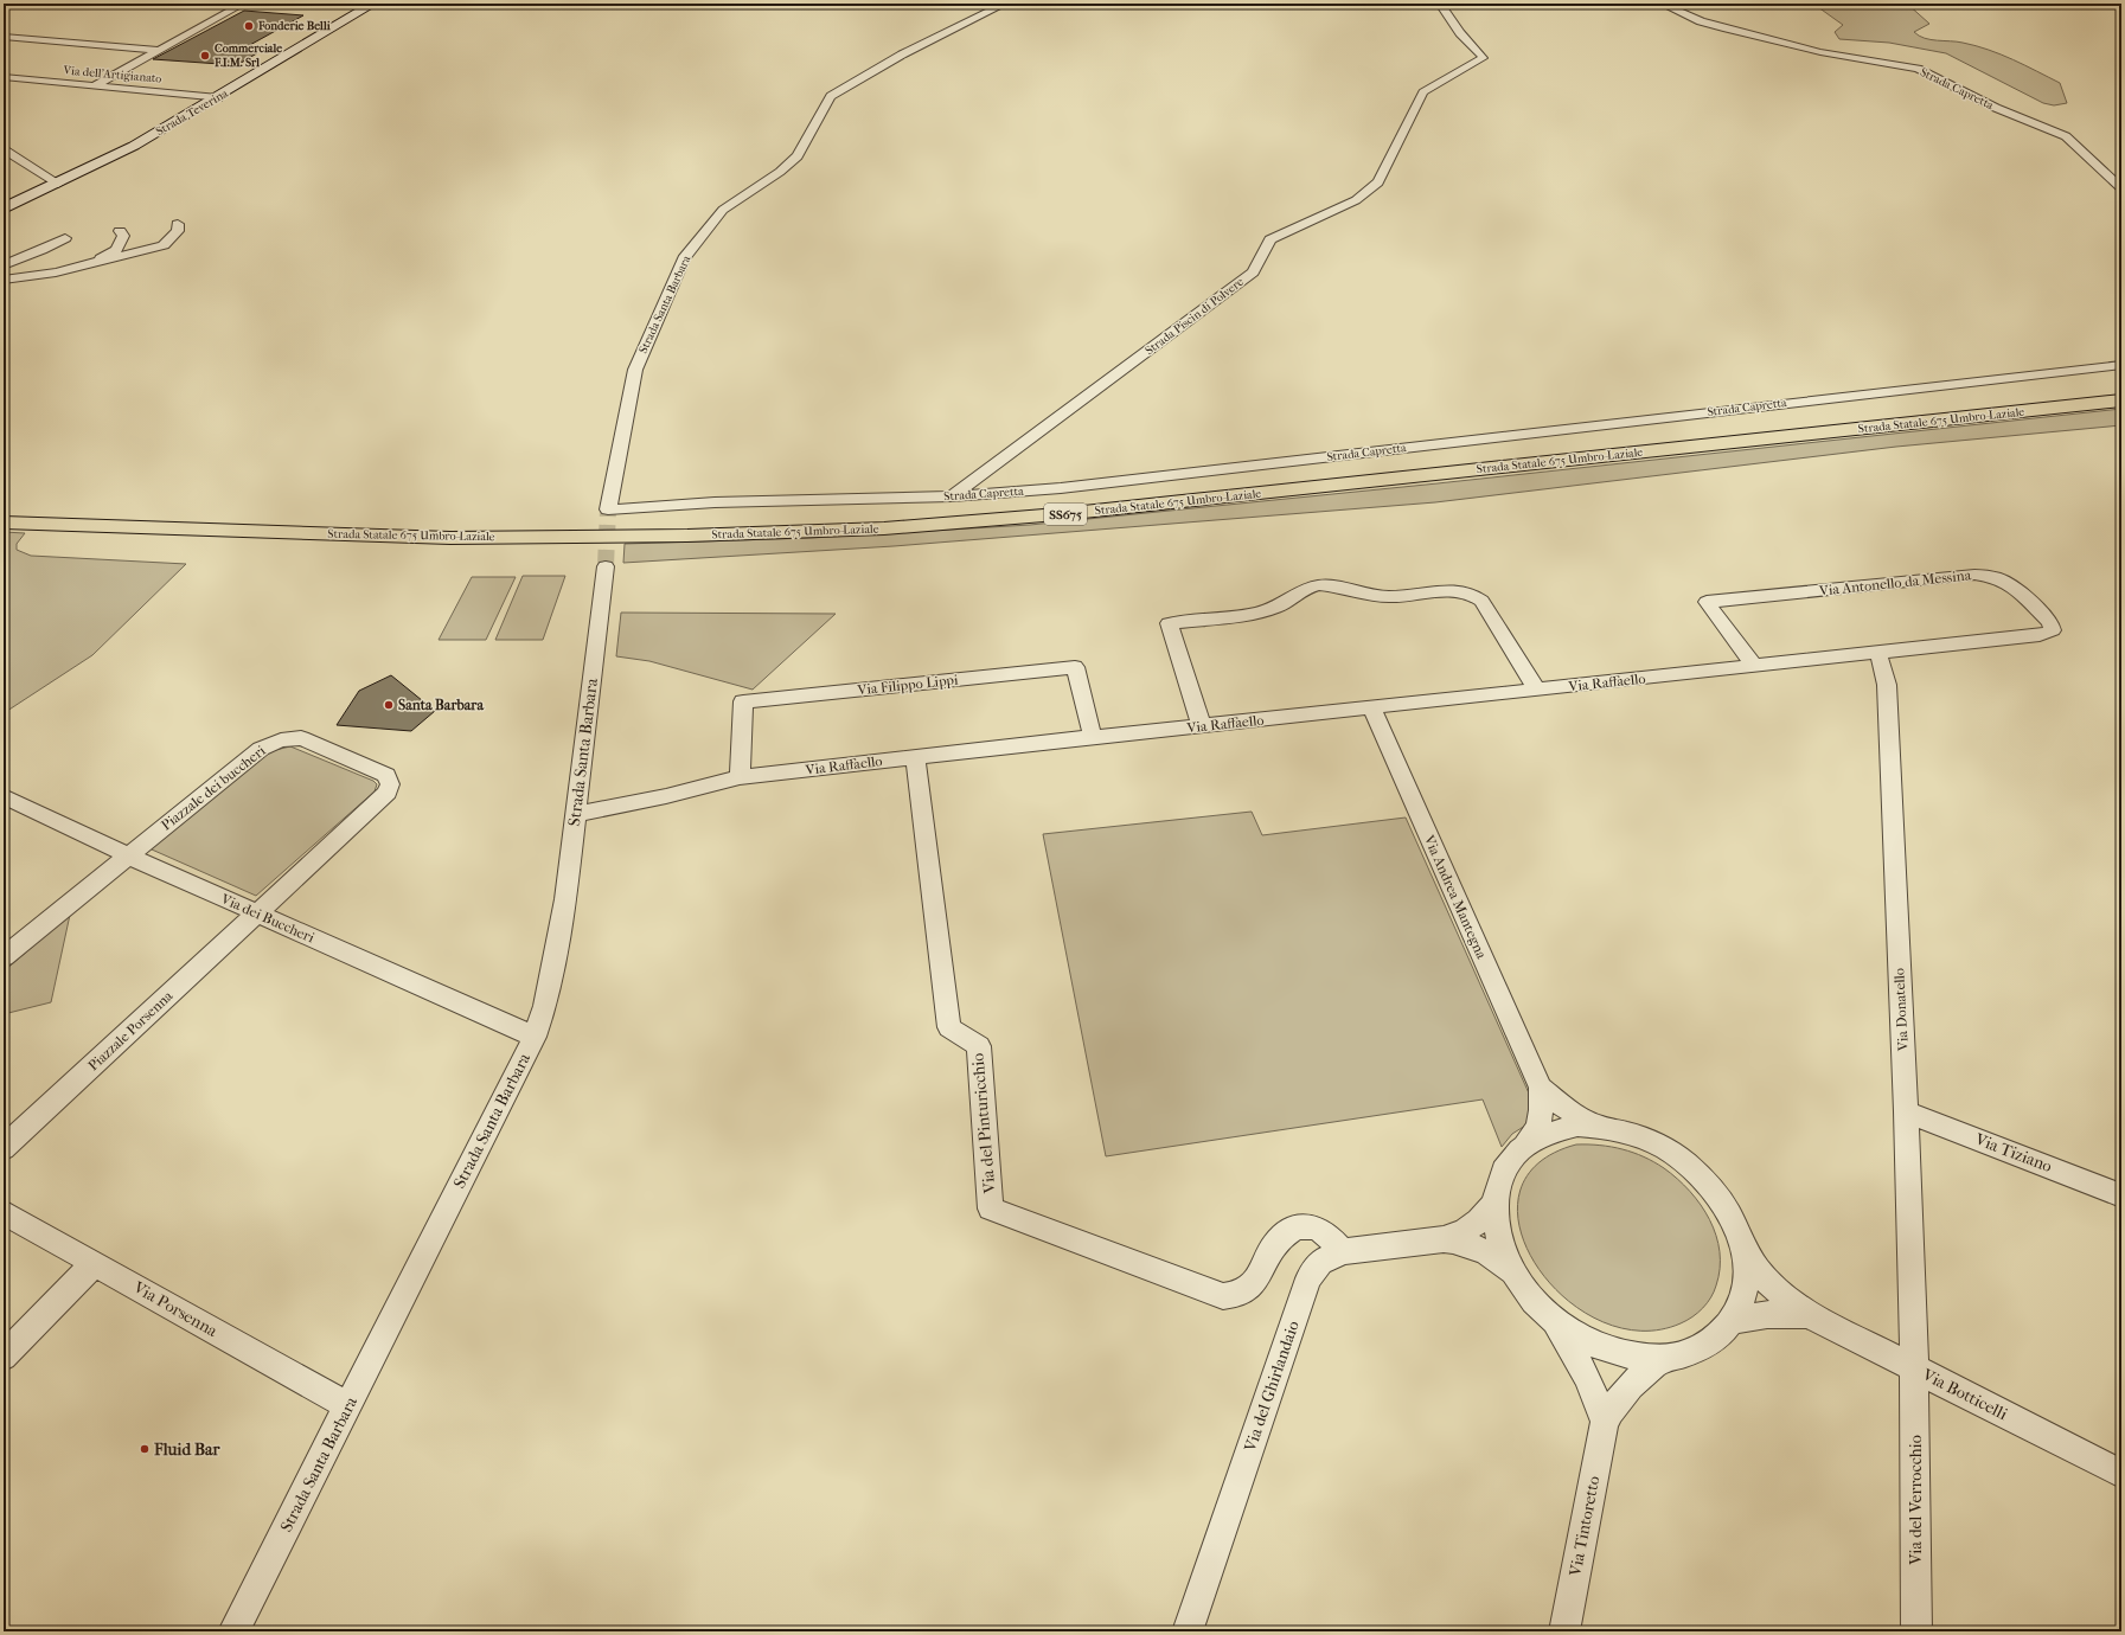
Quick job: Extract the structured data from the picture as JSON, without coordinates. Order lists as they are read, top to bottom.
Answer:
{
  "streets": {
    "highway": ["Strada Statale 675 Umbro-Laziale", "SS675"],
    "main road": ["Strada Teverina"],
    "street": [
      "Via dell'Artigianato",
      "Strada Capretta",
      "Strada Santa Barbara",
      "Strada Piscin di Polvere",
      "Via Antonello da Messina",
      "Via Raffaello",
      "Via Filippo Lippi",
      "Piazzale dei buccheri",
      "Via Andrea Mantegna",
      "Via dei Buccheri",
      "Via Donatello",
      "Piazzale Porsenna",
      "Via del Pinturicchio",
      "Via Tiziano",
      "Via Porsenna",
      "Via del Ghirlandaio",
      "Via Botticelli",
      "Via del Verrocchio",
      "Via Tintoretto"
    ]
  },
  "crossings": [
    ["Via dell'Artigianato", "Strada Teverina"],
    ["Strada Capretta", "Strada Santa Barbara"],
    ["Strada Capretta", "Strada Piscin di Polvere"],
    ["Strada Santa Barbara", "Via Raffaello"],
    ["Strada Santa Barbara", "Via dei Buccheri"],
    ["Strada Santa Barbara", "Via Porsenna"],
    ["Via Antonello da Messina", "Via Raffaello"],
    ["Via Antonello da Messina", "Via Donatello"],
    ["Via Raffaello", "Via Filippo Lippi"],
    ["Via Raffaello", "Via Andrea Mantegna"],
    ["Via Raffaello", "Via Donatello"],
    ["Via Raffaello", "Via del Pinturicchio"],
    ["Piazzale dei buccheri", "Via dei Buccheri"],
    ["Piazzale dei buccheri", "Piazzale Porsenna"],
    ["Via dei Buccheri", "Piazzale Porsenna"],
    ["Via Donatello", "Via Tiziano"],
    ["Via Donatello", "Via Botticelli"],
    ["Via Donatello", "Via del Verrocchio"],
    ["Via del Pinturicchio", "Via del Ghirlandaio"],
    ["Via Botticelli", "Via del Verrocchio"]
  ],
  "places": [
    "Fonderie Belli",
    "Commerciale F.I.M. Srl",
    "Santa Barbara",
    "Fluid Bar"
  ]
}
